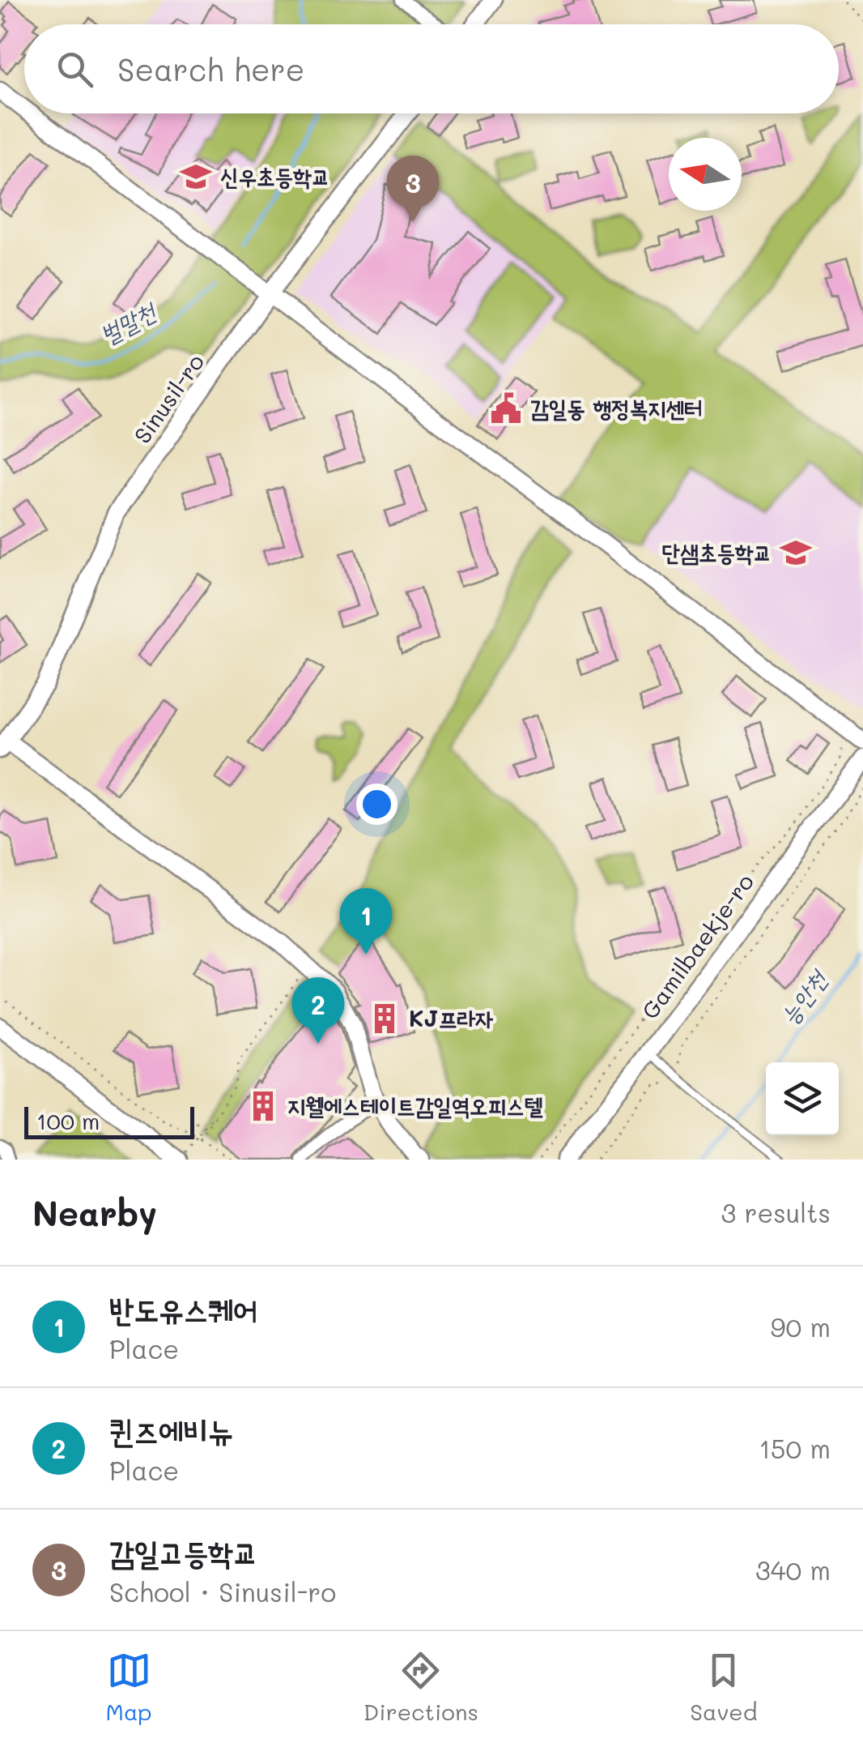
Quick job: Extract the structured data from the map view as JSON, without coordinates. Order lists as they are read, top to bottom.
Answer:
{
  "streets": {
    "street": ["Sinusil-ro", "Gamilbaekje-ro"]
  },
  "water": ["벌말천", "능안천"],
  "places": {
    "school or university": ["신우초등학교", "단샘초등학교"],
    "public building": ["감일동 행정복지센터"],
    "building": ["KJ프라자", "지웰에스테이트감일역오피스텔"]
  },
  "scale_bar": "100 m",
  "north": "left",
  "page": {
    "search": "Search here",
    "pins": ["3", "1", "2"],
    "scale": "100 m",
    "heading": ["Nearby", "3 results"],
    "list": [
      {
        "mark": "1",
        "name": "반도유스퀘어",
        "note": "Place",
        "value": "90 m"
      },
      {
        "mark": "2",
        "name": "퀸즈에비뉴",
        "note": "Place",
        "value": "150 m"
      },
      {
        "mark": "3",
        "name": "감일고등학교",
        "note": "School · Sinusil-ro",
        "value": "340 m"
      }
    ],
    "nav": ["Map", "Directions", "Saved"]
  }
}
